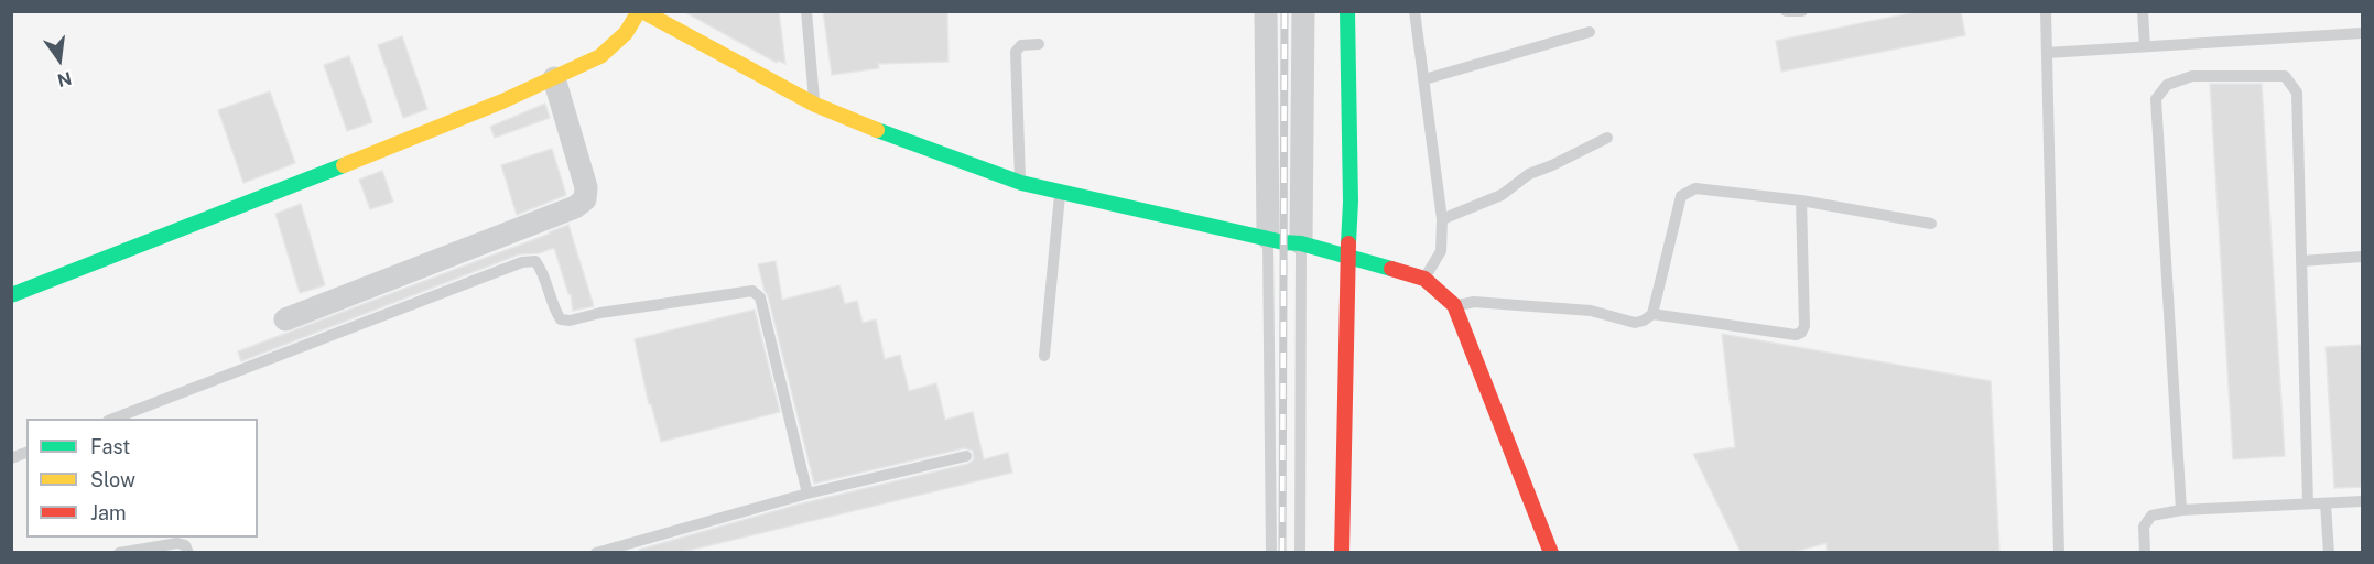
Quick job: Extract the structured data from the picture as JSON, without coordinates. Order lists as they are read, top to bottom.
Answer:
{
  "legend": ["Fast", "Slow", "Jam"],
  "north": "bottom"
}
